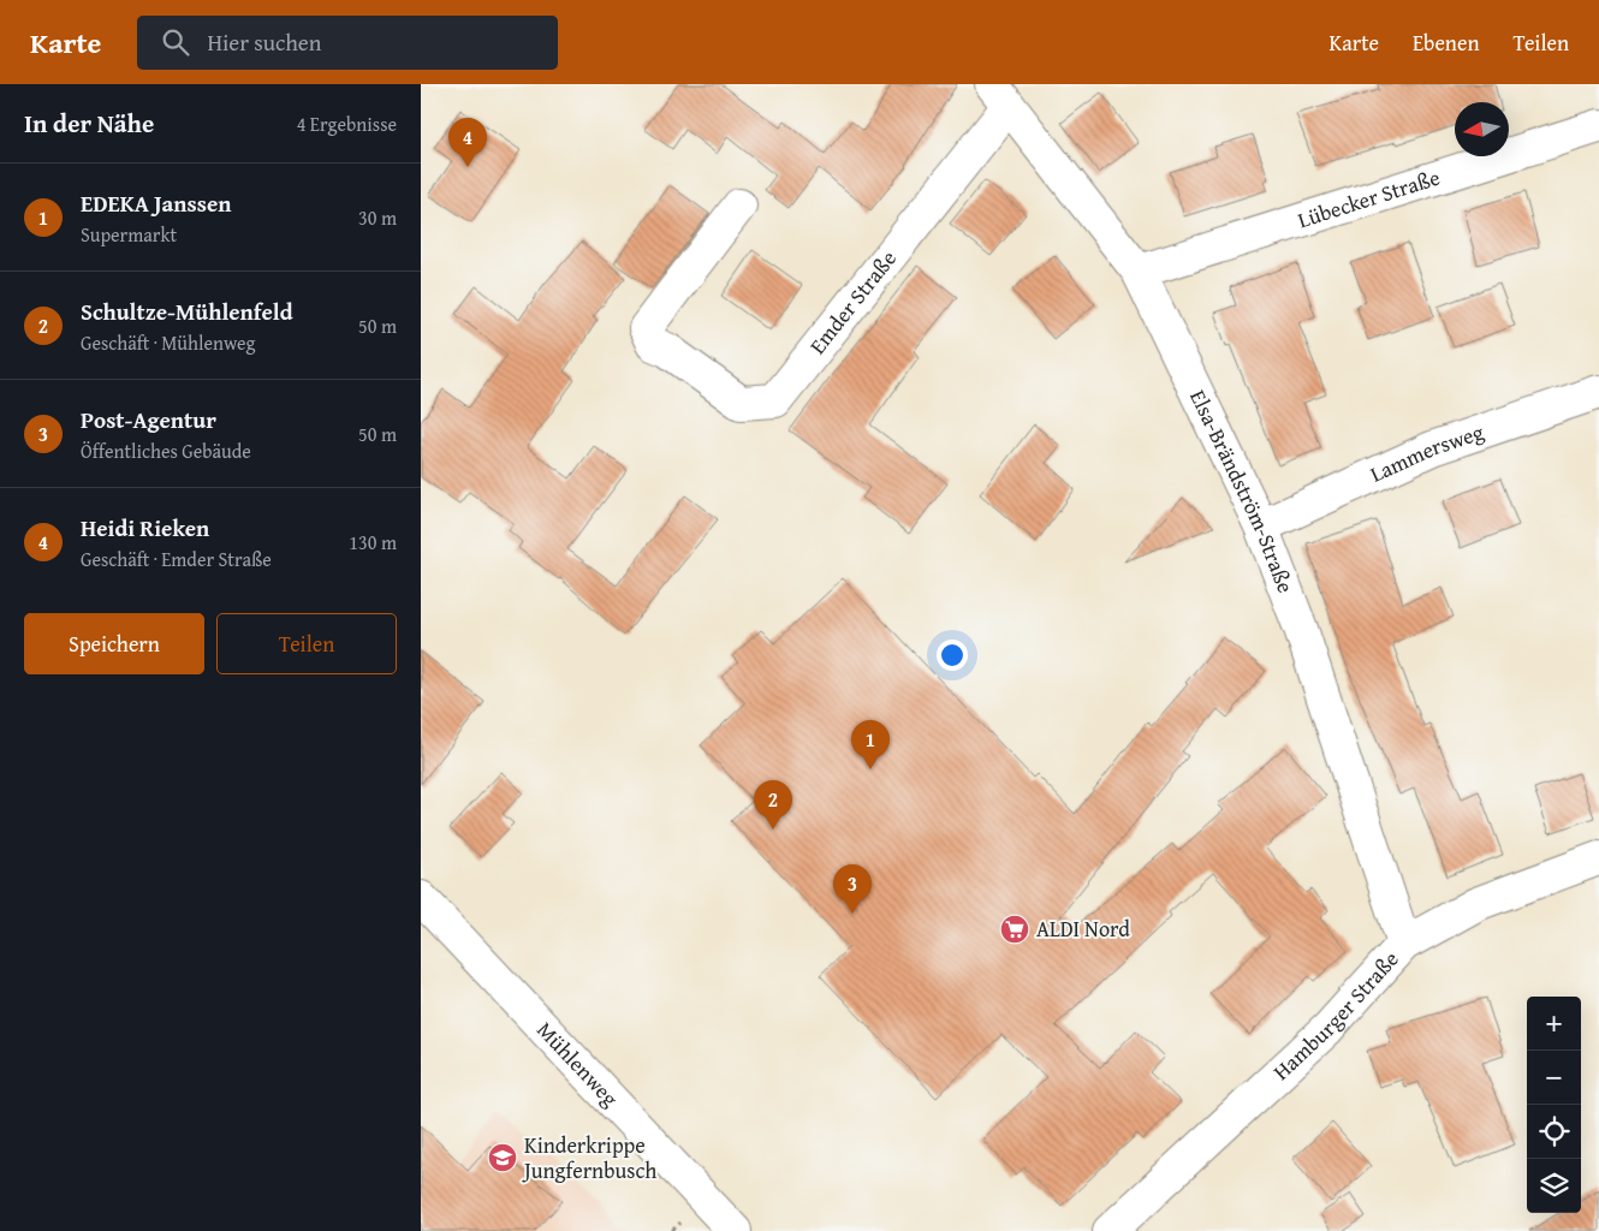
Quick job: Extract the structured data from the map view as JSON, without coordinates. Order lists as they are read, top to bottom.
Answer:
{
  "streets": {
    "street": [
      "Lübecker Straße",
      "Emder Straße",
      "Lammersweg",
      "Elsa-Brändström-Straße",
      "Hamburger Straße",
      "Mühlenweg"
    ]
  },
  "crossings": [
    ["Lübecker Straße", "Elsa-Brändström-Straße"],
    ["Emder Straße", "Elsa-Brändström-Straße"],
    ["Lammersweg", "Elsa-Brändström-Straße"],
    ["Elsa-Brändström-Straße", "Hamburger Straße"]
  ],
  "places": {
    "supermarket": ["ALDI Nord"],
    "school or university": ["Kinderkrippe Jungfernbusch"]
  },
  "north": "left",
  "page": {
    "header": "Karte",
    "search": "Hier suchen",
    "nav": ["Karte", "Ebenen", "Teilen"],
    "heading": ["In der Nähe", "4 Ergebnisse"],
    "pins": [
      "4",
      "1",
      "2",
      "3"
    ],
    "list": [
      {
        "mark": "1",
        "name": "EDEKA Janssen",
        "note": "Supermarkt",
        "value": "30 m"
      },
      {
        "mark": "2",
        "name": "Schultze-Mühlenfeld",
        "note": "Geschäft · Mühlenweg",
        "value": "50 m"
      },
      {
        "mark": "3",
        "name": "Post-Agentur",
        "note": "Öffentliches Gebäude",
        "value": "50 m"
      },
      {
        "mark": "4",
        "name": "Heidi Rieken",
        "note": "Geschäft · Emder Straße",
        "value": "130 m"
      }
    ],
    "buttons": ["Speichern", "Teilen"],
    "map_buttons": ["+", "−"]
  }
}
